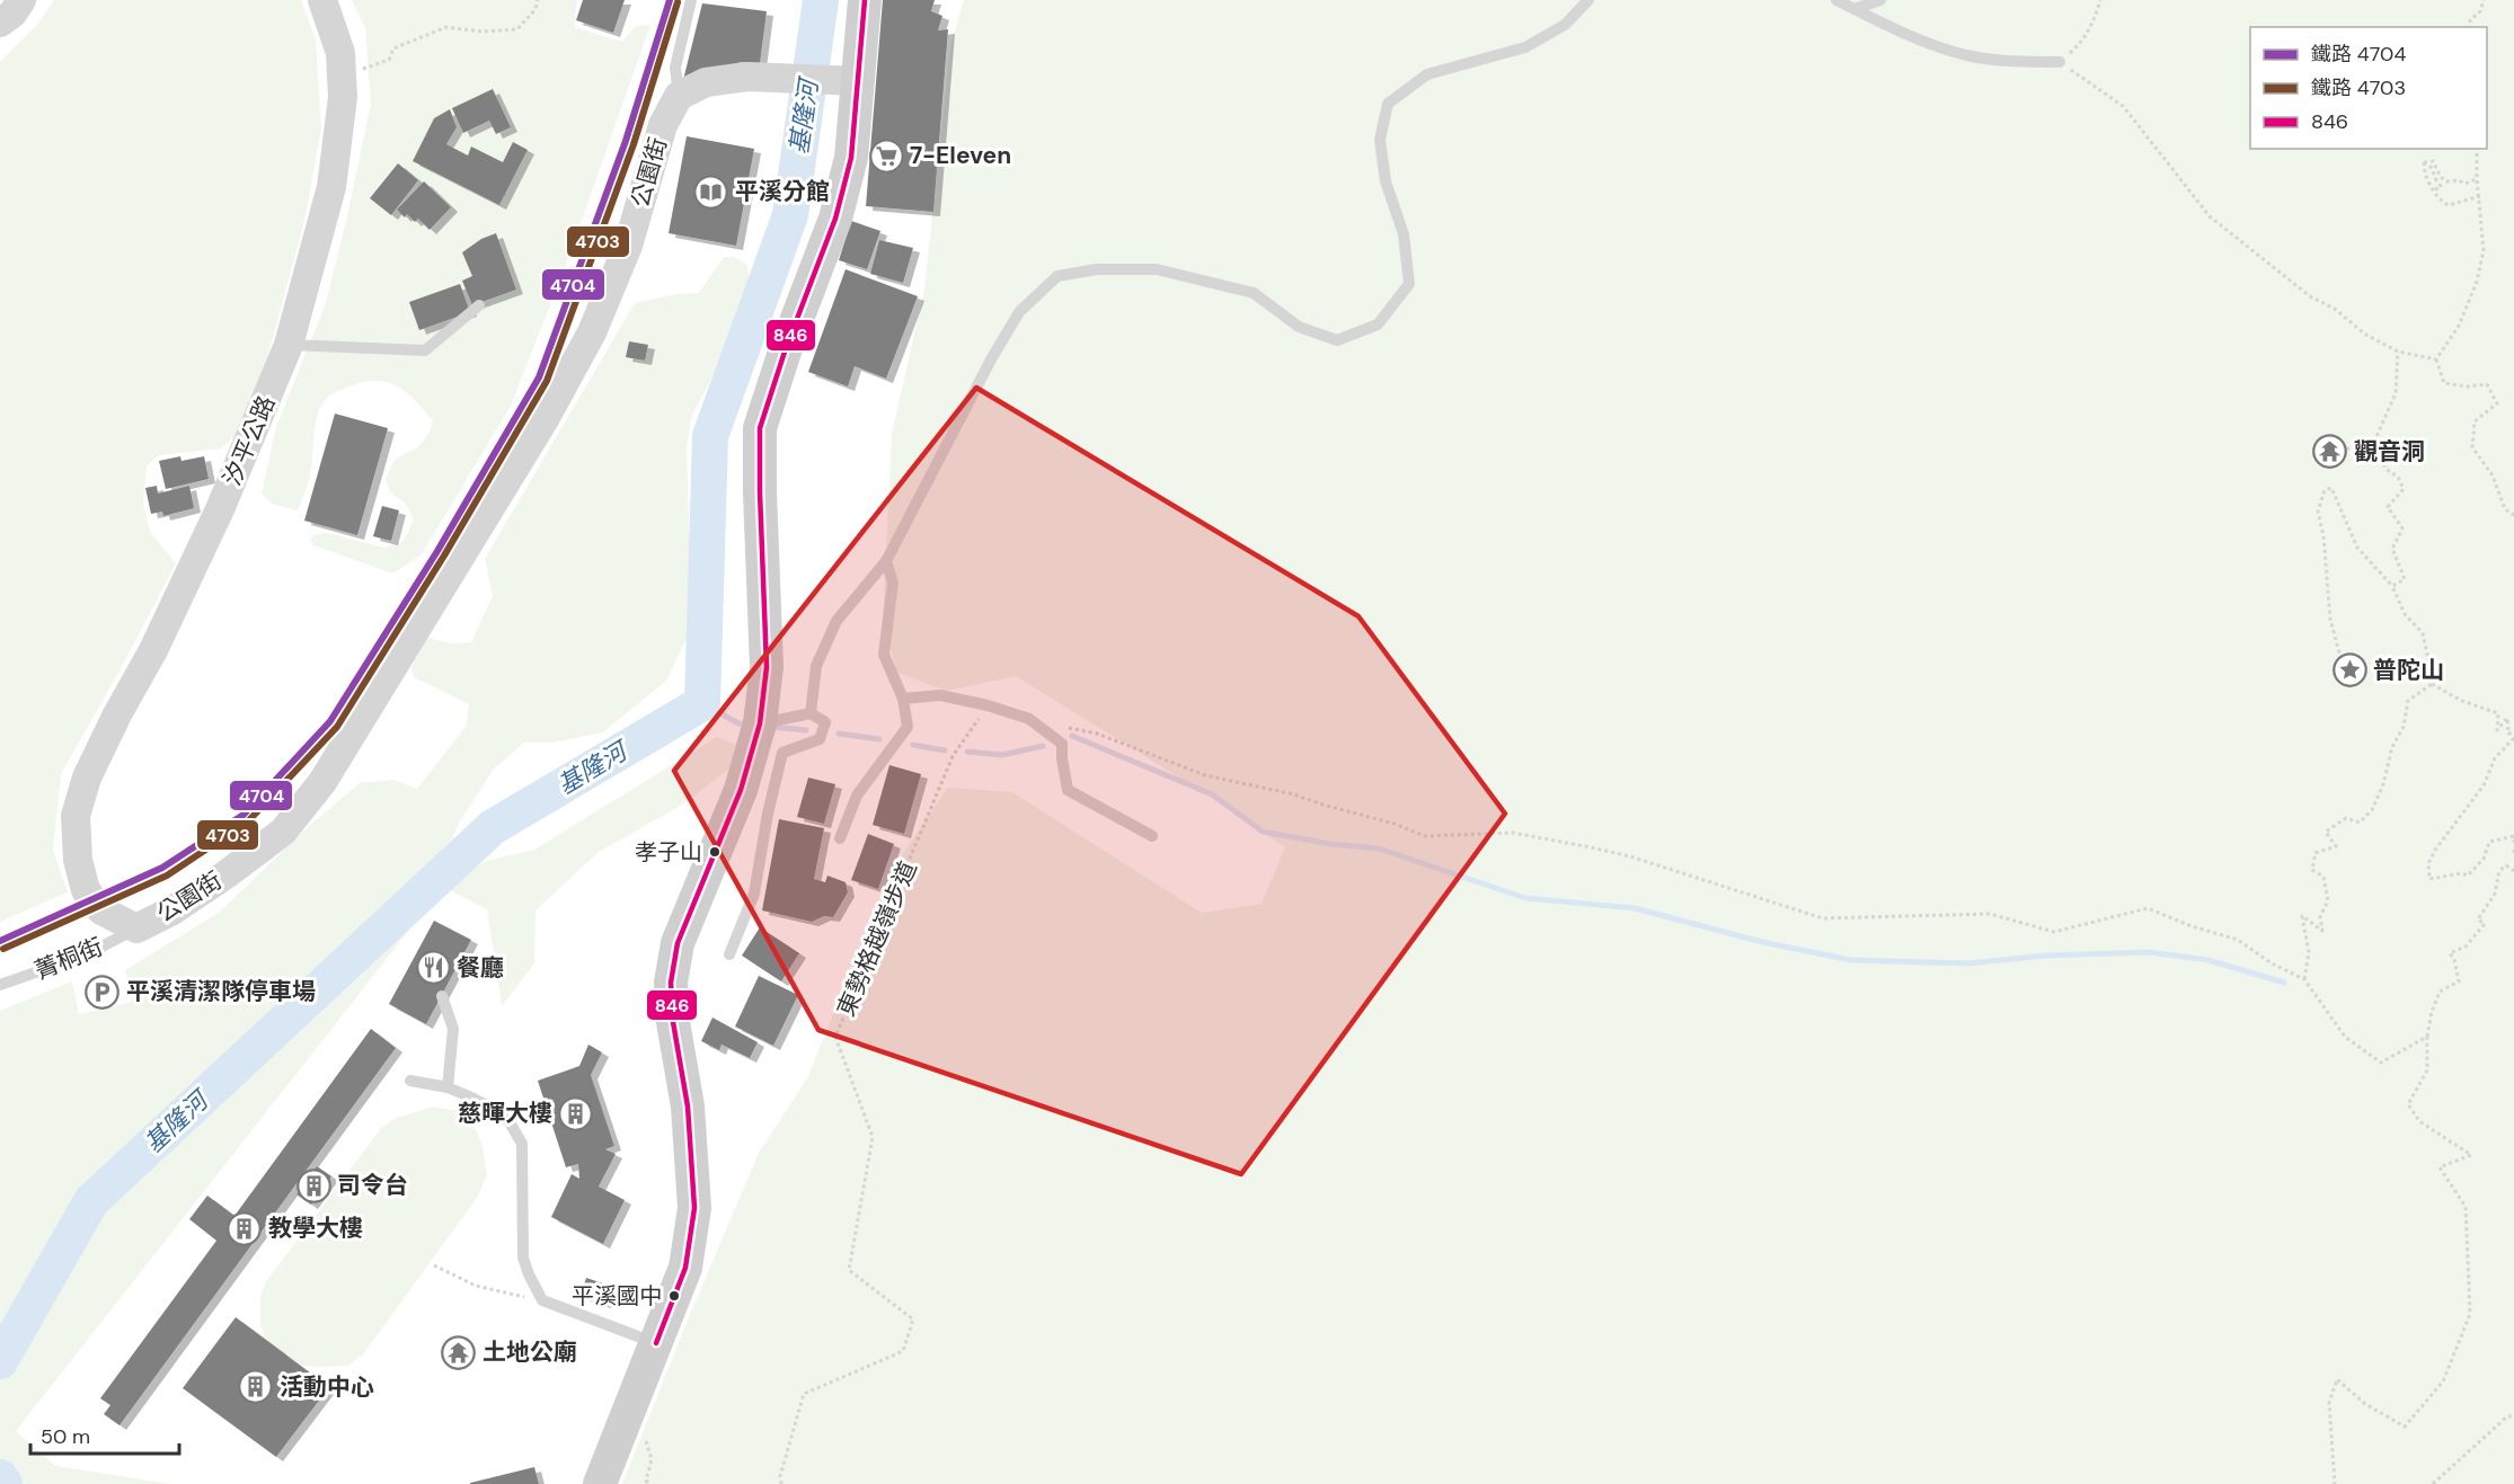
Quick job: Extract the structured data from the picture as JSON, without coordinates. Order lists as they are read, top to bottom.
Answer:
{
  "streets": {
    "street": ["公園街", "汐平公路"],
    "lane": ["菁桐街"],
    "path": ["東勢格越嶺步道"]
  },
  "crossings": [
    ["公園街", "汐平公路"],
    ["公園街", "菁桐街"],
    ["汐平公路", "菁桐街"]
  ],
  "water": ["基隆河"],
  "places": {
    "supermarket": ["7-Eleven"],
    "library": ["平溪分館"],
    "temple": ["觀音洞", "土地公廟"],
    "place": ["普陀山"],
    "other": ["孝子山", "平溪國中"],
    "restaurant": ["餐廳"],
    "parking": ["平溪清潔隊停車場"],
    "building": [
      "慈暉大樓",
      "司令台",
      "教學大樓",
      "活動中心"
    ]
  },
  "lines": ["rail line 4704", "transit line 846", "rail line 4703"],
  "legend": ["鐵路 4704", "鐵路 4703", "846"],
  "scale_bar": "50 m"
}
